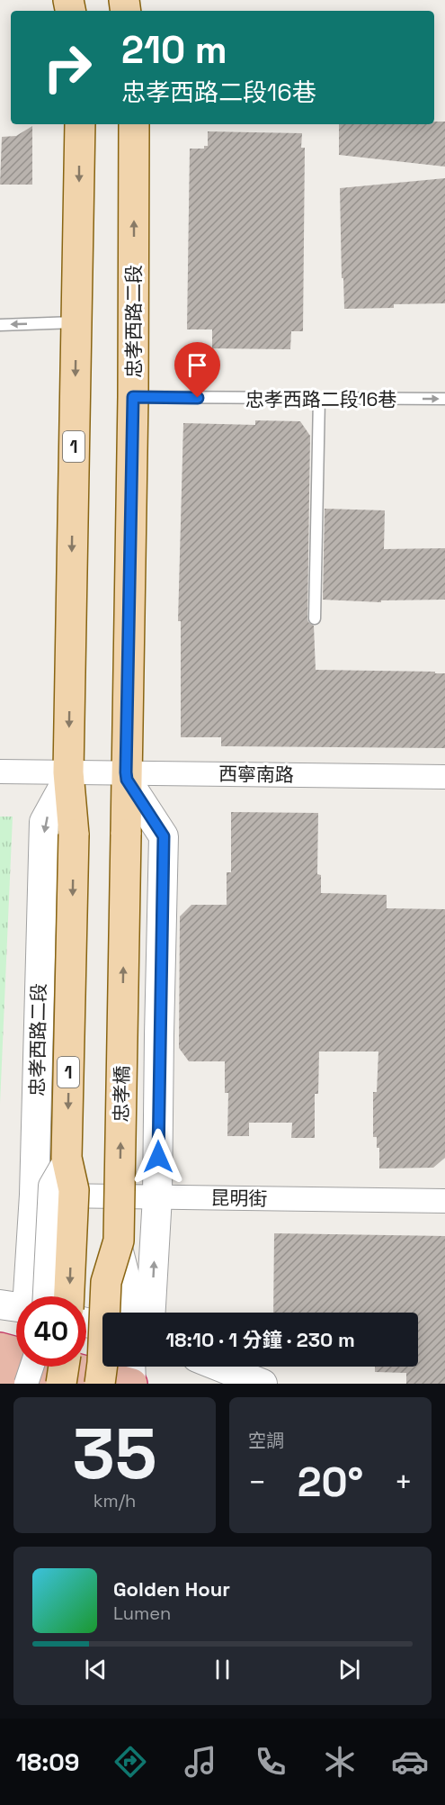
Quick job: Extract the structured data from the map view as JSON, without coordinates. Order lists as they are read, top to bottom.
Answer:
{
  "streets": {
    "main road": ["忠孝西路二段", "1", "忠孝橋"],
    "street": ["西寧南路", "昆明街"],
    "lane": ["忠孝西路二段16巷"]
  },
  "crossings": [
    ["忠孝西路二段", "忠孝西路二段16巷"],
    ["忠孝西路二段", "1"],
    ["忠孝西路二段", "西寧南路"],
    ["忠孝西路二段", "忠孝橋"],
    ["忠孝西路二段", "昆明街"]
  ],
  "one_way": ["忠孝西路二段16巷", "忠孝橋"],
  "page": {
    "turn": ["210 m", "忠孝西路二段16巷"],
    "limit": "40",
    "trip": "18:10 · 1 分鐘 · 230 m",
    "tile": [
      ["35", "km/h"],
      "空調"
    ],
    "heat": ["−", "20°", "+"],
    "song": ["Golden Hour", "Lumen"],
    "tabs": "18:09"
  }
}
